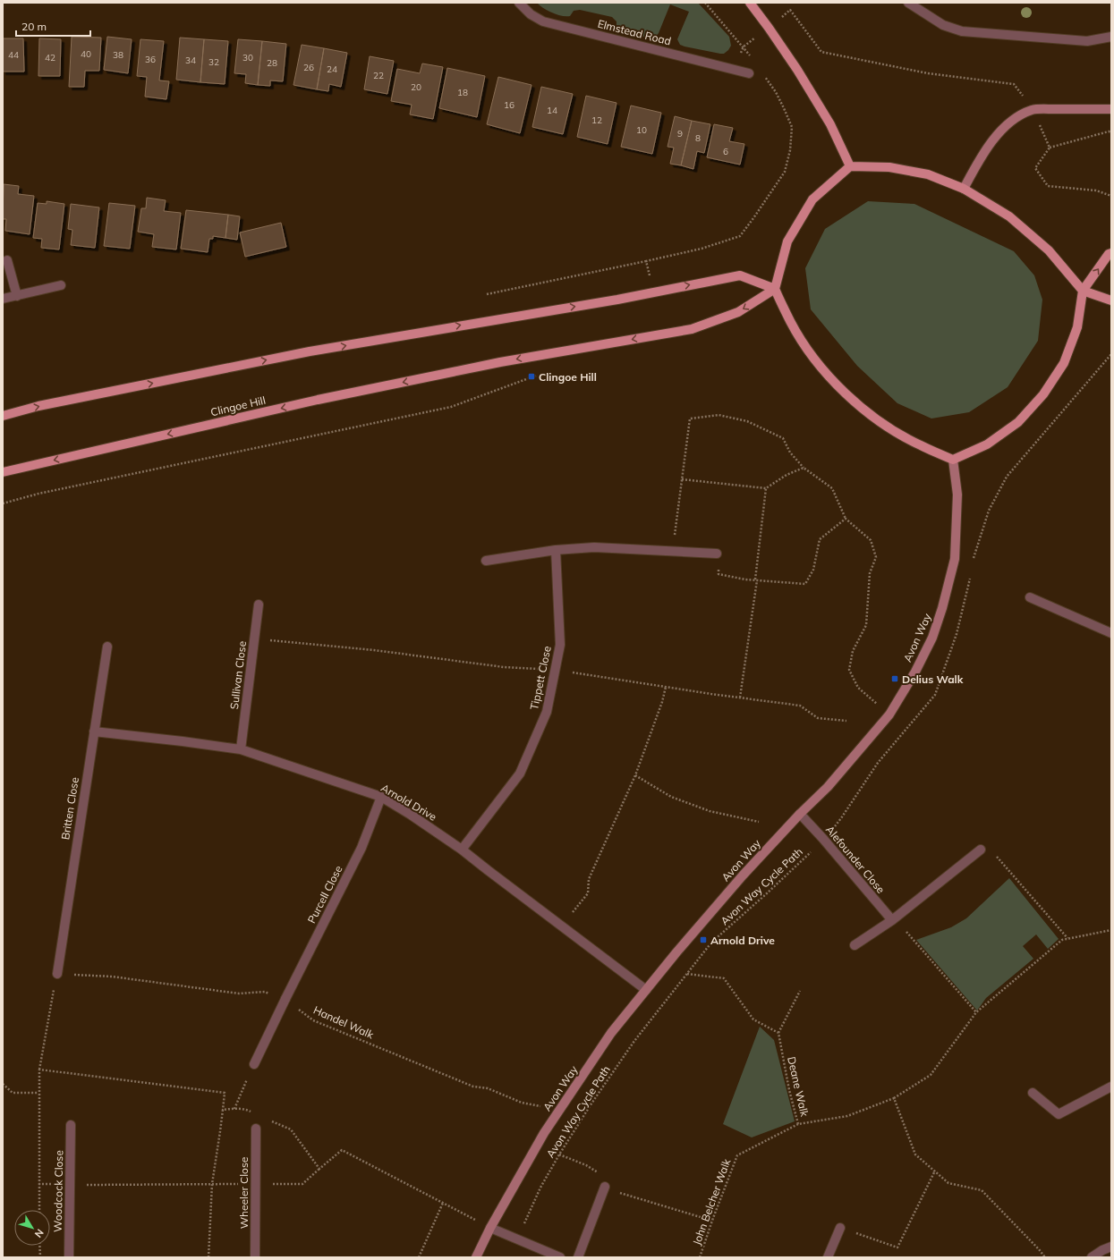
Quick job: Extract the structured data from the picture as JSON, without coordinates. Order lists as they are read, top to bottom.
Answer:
{
  "streets": {
    "main road": ["Clingoe Hill"],
    "street": [
      "Elmstead Road",
      "Avon Way",
      "Sullivan Close",
      "Tippett Close",
      "Arnold Drive",
      "Britten Close",
      "Alefounder Close",
      "Purcell Close",
      "Woodcock Close",
      "Wheeler Close"
    ],
    "path": [
      "Avon Way Cycle Path",
      "Handel Walk",
      "Deane Walk",
      "John Belcher Walk"
    ]
  },
  "crossings": [
    ["Avon Way", "Arnold Drive"],
    ["Avon Way", "Alefounder Close"],
    ["Sullivan Close", "Arnold Drive"],
    ["Tippett Close", "Arnold Drive"],
    ["Arnold Drive", "Britten Close"],
    ["Arnold Drive", "Purcell Close"],
    ["Alefounder Close", "Avon Way Cycle Path"],
    ["Purcell Close", "Handel Walk"],
    ["Deane Walk", "John Belcher Walk"]
  ],
  "places": {
    "transit": ["Clingoe Hill", "Delius Walk", "Arnold Drive"]
  },
  "house_numbers": [
    "40",
    "44",
    "38",
    "42",
    "30",
    "36",
    "34",
    "32",
    "28",
    "26",
    "24",
    "22",
    "20",
    "18",
    "16",
    "14",
    "12",
    "10",
    "9",
    "8",
    "6"
  ],
  "scale_bar": "20 m",
  "north": "bottom right"
}
